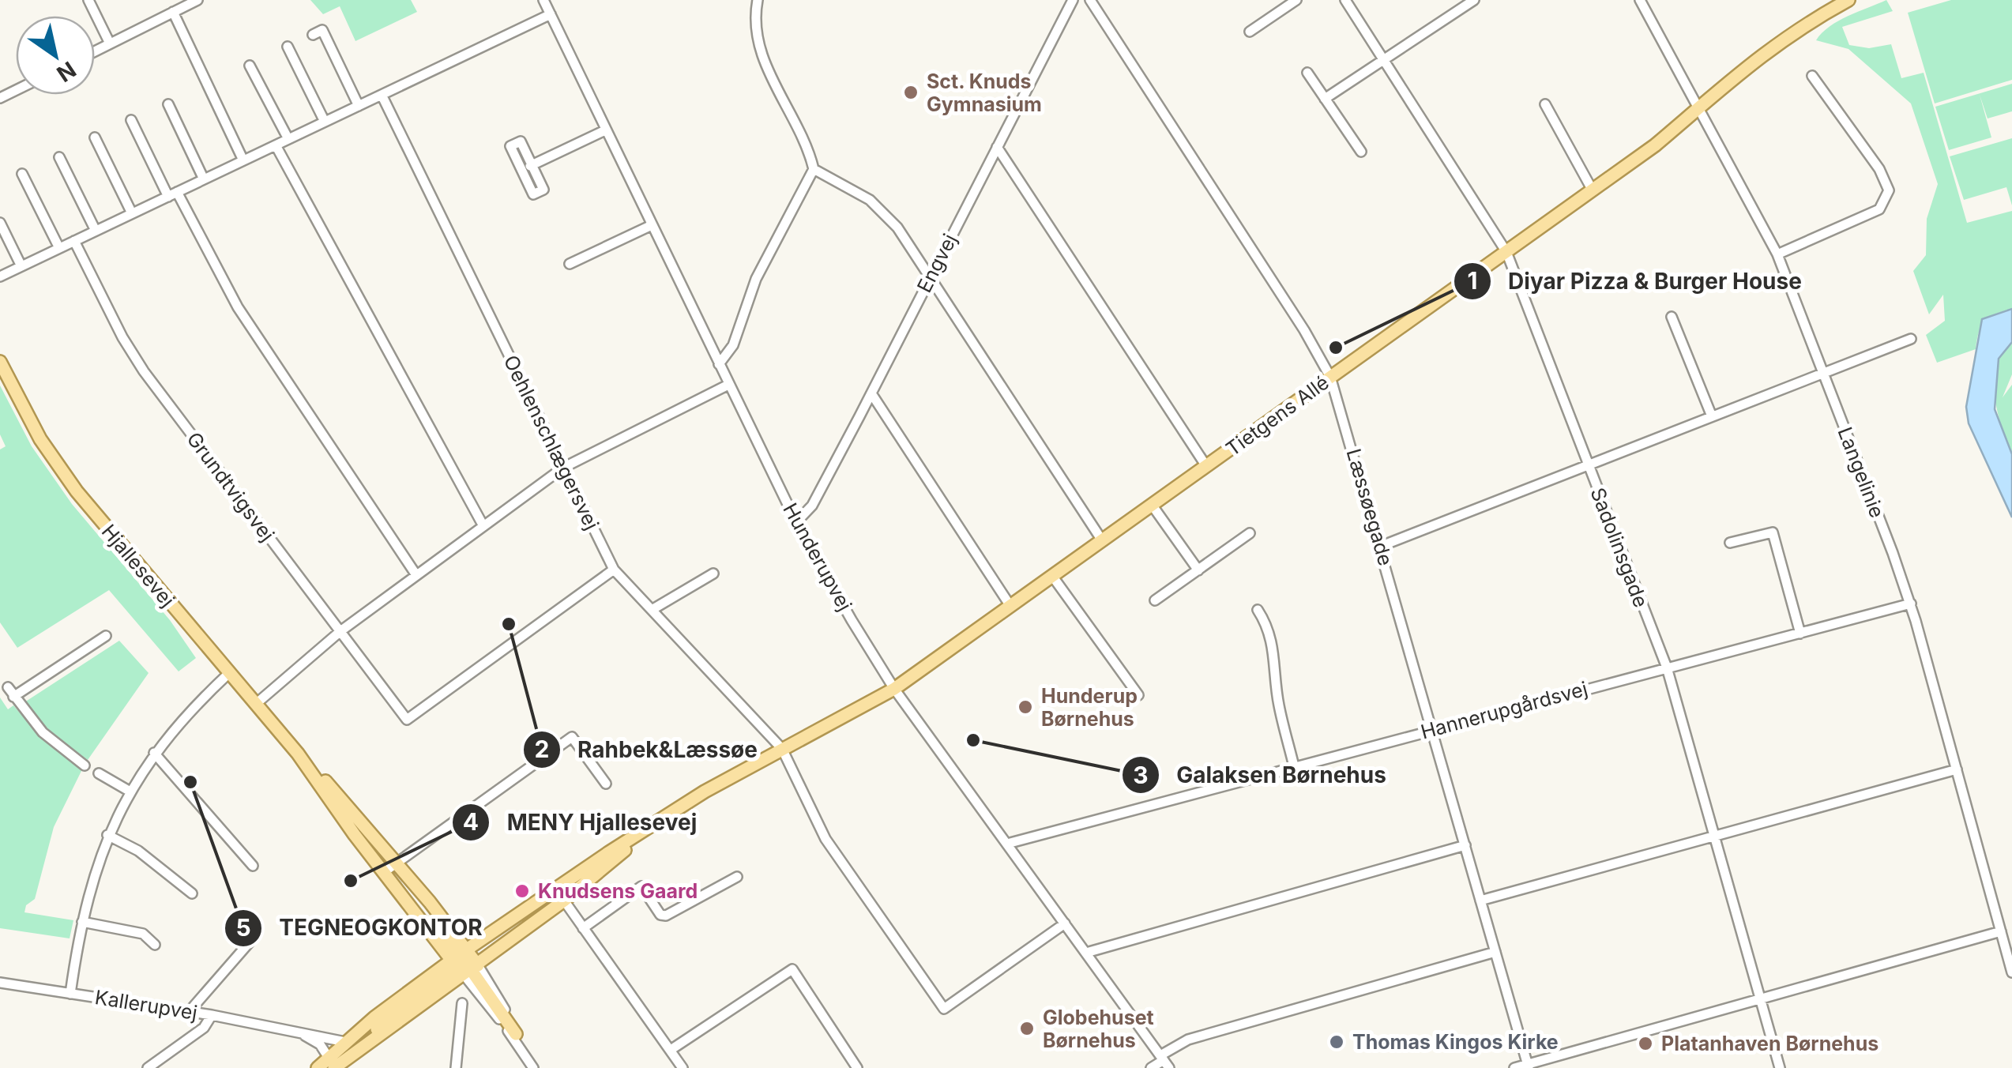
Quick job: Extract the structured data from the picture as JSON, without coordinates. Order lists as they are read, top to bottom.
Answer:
{
  "streets": {
    "main road": ["Tietgens Allé", "Hjallesevej"],
    "street": [
      "Engvej",
      "Oehlenschlægersvej",
      "Langelinie",
      "Grundtvigsvej",
      "Læssøegade",
      "Sadolinsgade",
      "Hunderupvej",
      "Hannerupgårdsvej",
      "Kallerupvej"
    ]
  },
  "crossings": [
    ["Engvej", "Hunderupvej"],
    ["Tietgens Allé", "Oehlenschlægersvej"],
    ["Tietgens Allé", "Langelinie"],
    ["Tietgens Allé", "Læssøegade"],
    ["Tietgens Allé", "Sadolinsgade"],
    ["Tietgens Allé", "Hunderupvej"],
    ["Oehlenschlægersvej", "Grundtvigsvej"],
    ["Oehlenschlægersvej", "Hunderupvej"],
    ["Langelinie", "Hannerupgårdsvej"],
    ["Læssøegade", "Hannerupgårdsvej"],
    ["Sadolinsgade", "Hannerupgårdsvej"],
    ["Hunderupvej", "Hannerupgårdsvej"]
  ],
  "places": [
    "Sct. Knuds Gymnasium",
    "Diyar Pizza & Burger House",
    "Rahbek&Læssøe",
    "Hunderup Børnehus",
    "Galaksen Børnehus",
    "TEGNEOGKONTOR",
    "MENY Hjallesevej",
    "Knudsens Gaard",
    "Globehuset Børnehus",
    "Thomas Kingos Kirke",
    "Platanhaven Børnehus"
  ],
  "north": "bottom right"
}
